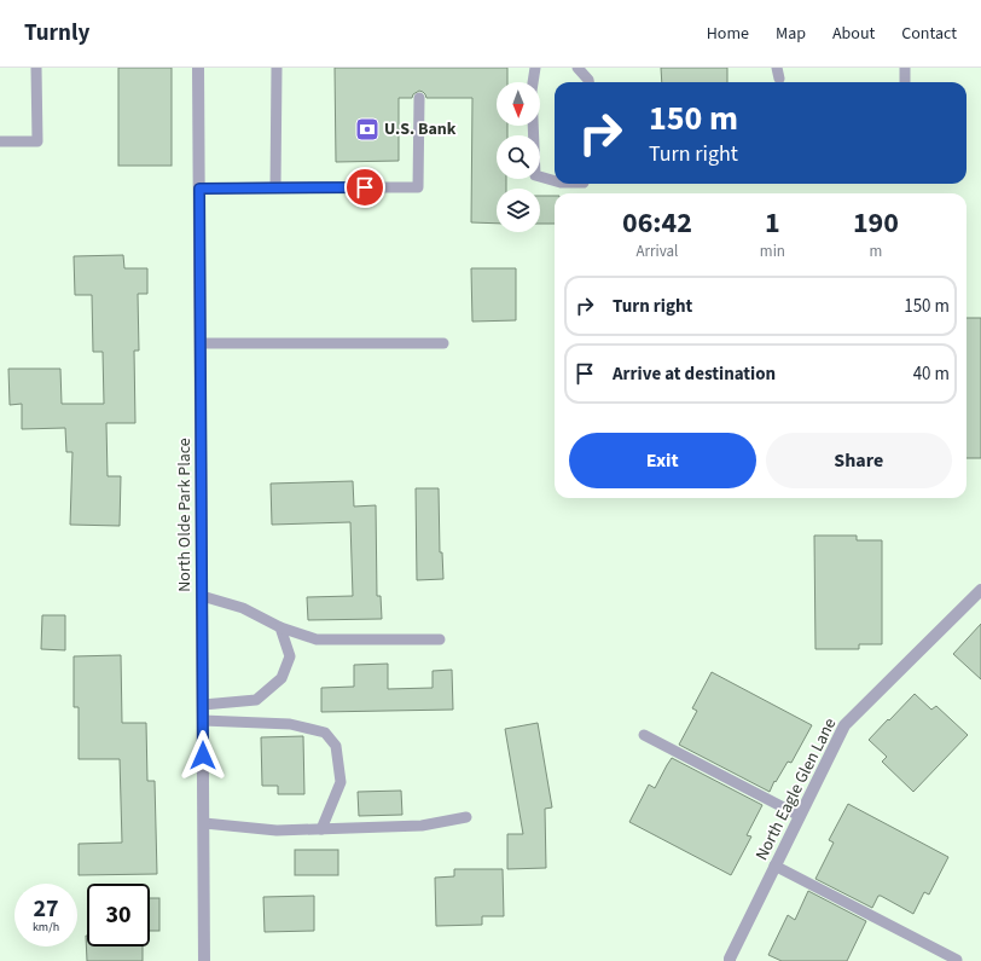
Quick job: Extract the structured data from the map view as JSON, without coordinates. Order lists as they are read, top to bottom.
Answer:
{
  "streets": {
    "street": ["North Olde Park Place", "North Eagle Glen Lane"]
  },
  "places": {
    "bank": ["U.S. Bank"]
  },
  "north": "bottom",
  "page": {
    "header": "Turnly",
    "nav": [
      "Home",
      "Map",
      "About",
      "Contact"
    ],
    "turn": ["150 m", "Turn right"],
    "eta": [
      "06:42",
      "Arrival",
      "1",
      "min",
      "190",
      "m"
    ],
    "list": [
      {
        "name": "Turn right",
        "value": "150 m"
      },
      {
        "name": "Arrive at destination",
        "value": "40 m"
      }
    ],
    "buttons": ["Exit", "Share"],
    "speed": "27 km/h",
    "limit": "30"
  }
}
